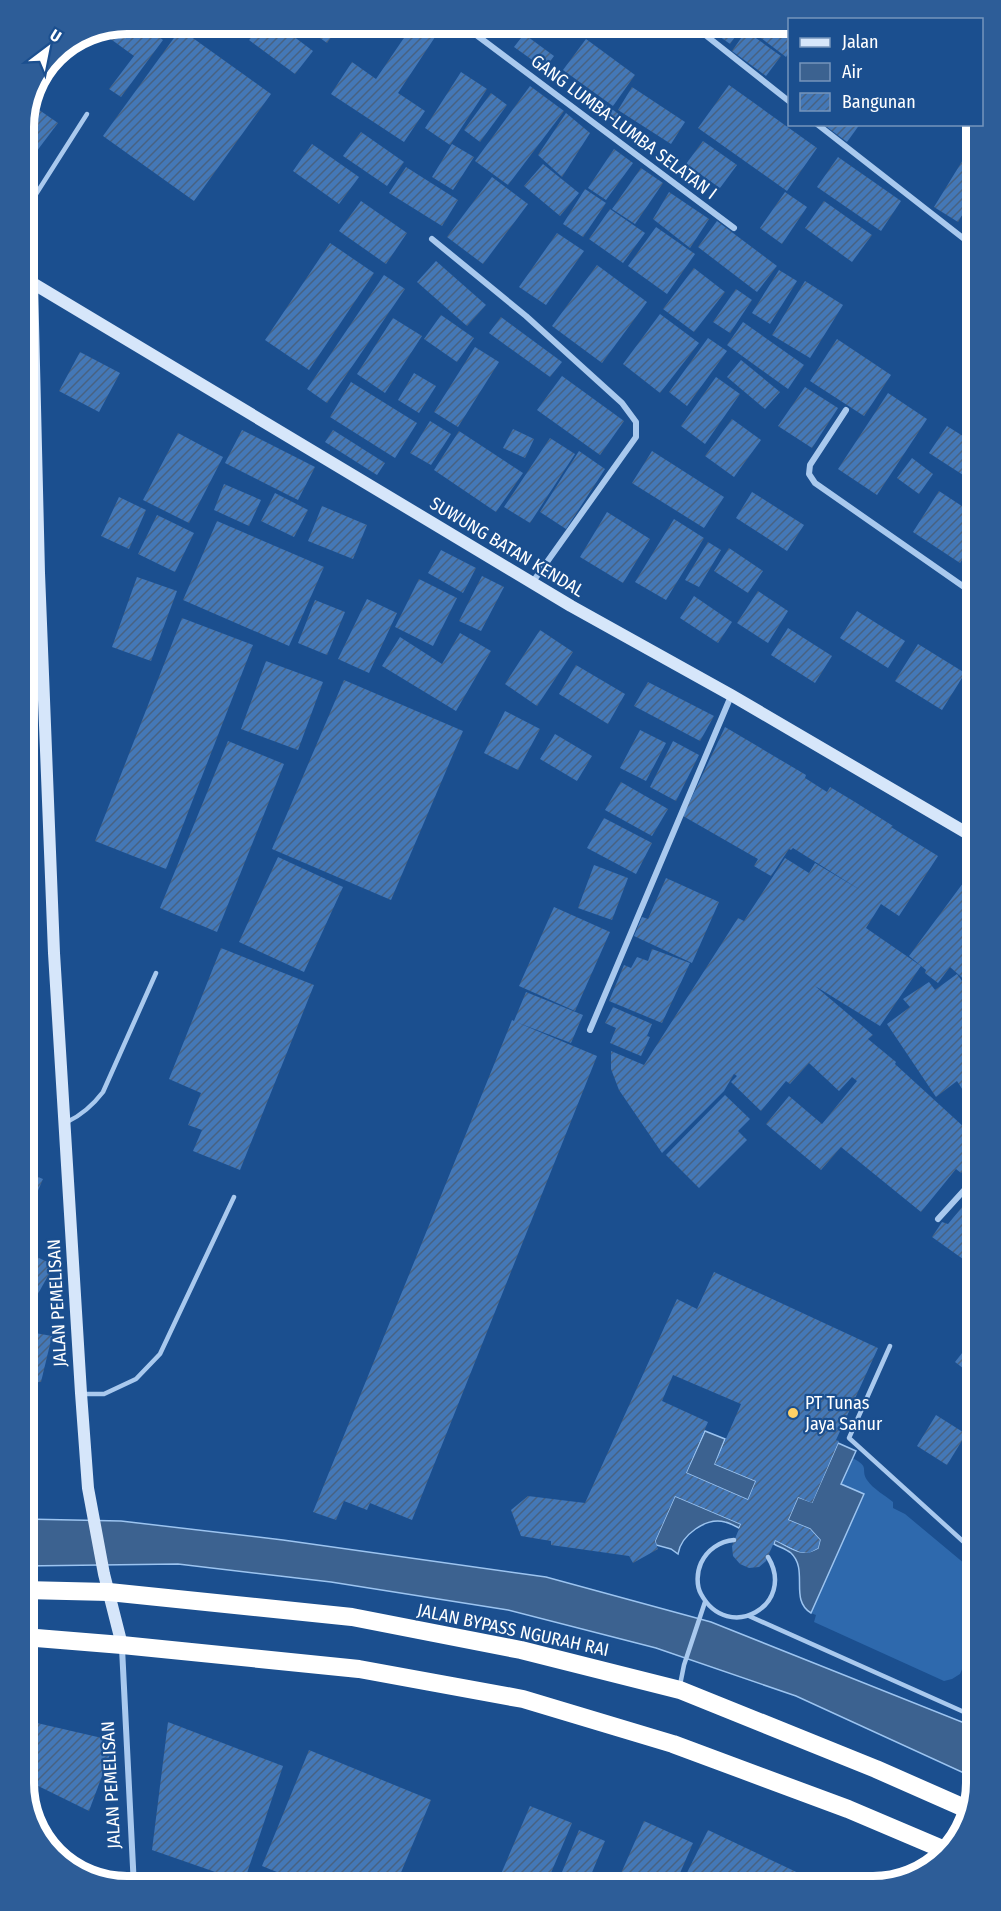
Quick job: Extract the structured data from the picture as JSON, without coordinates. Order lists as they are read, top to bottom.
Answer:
{
  "streets": {
    "highway": ["JALAN BYPASS NGURAH RAI"],
    "street": ["GANG LUMBA-LUMBA SELATAN I", "SUWUNG BATAN KENDAL", "JALAN PEMELISAN"]
  },
  "crossings": [
    ["JALAN PEMELISAN", "JALAN BYPASS NGURAH RAI"]
  ],
  "places": ["PT Tunas Jaya Sanur"],
  "legend": ["Jalan", "Air", "Bangunan"],
  "north": "top right"
}
